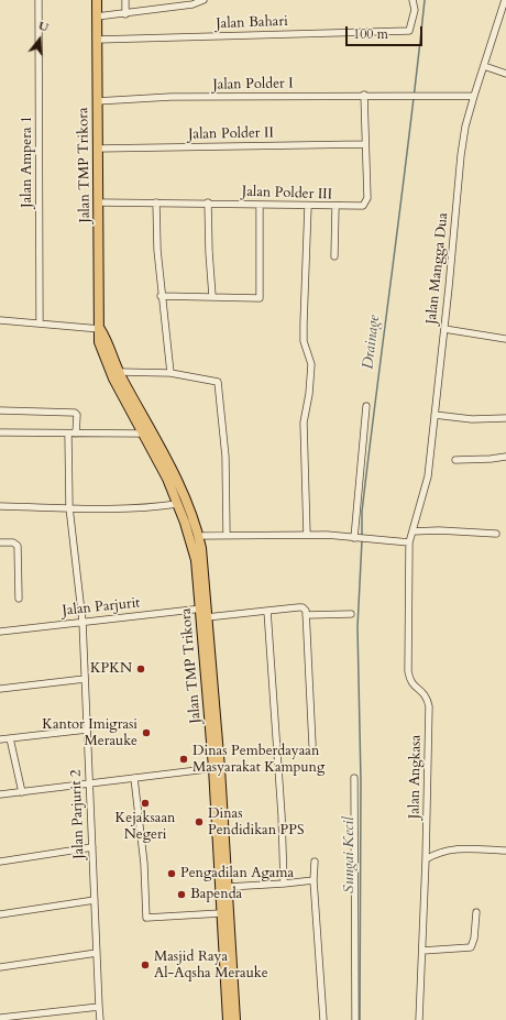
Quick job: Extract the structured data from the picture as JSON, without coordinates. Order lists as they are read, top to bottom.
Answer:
{
  "streets": {
    "highway": ["Jalan TMP Trikora"],
    "street": [
      "Jalan Bahari",
      "Jalan Polder I",
      "Jalan Polder II",
      "Jalan Ampera 1",
      "Jalan Polder III",
      "Jalan Mangga Dua",
      "Jalan Parjurit",
      "Jalan Angkasa",
      "Jalan Parjurit 2"
    ]
  },
  "crossings": [
    ["Jalan Bahari", "Jalan TMP Trikora"],
    ["Jalan Polder I", "Jalan TMP Trikora"],
    ["Jalan Polder I", "Jalan Polder III"],
    ["Jalan Polder I", "Jalan Mangga Dua"],
    ["Jalan Polder II", "Jalan TMP Trikora"],
    ["Jalan Polder II", "Jalan Polder III"],
    ["Jalan TMP Trikora", "Jalan Polder III"],
    ["Jalan TMP Trikora", "Jalan Parjurit"],
    ["Jalan Mangga Dua", "Jalan Angkasa"],
    ["Jalan Parjurit", "Jalan Parjurit 2"]
  ],
  "water": ["Drainage", "Sungai Kecil"],
  "places": [
    "KPKN",
    "Kantor Imigrasi Merauke",
    "Dinas Pemberdayaan Masyarakat Kampung",
    "Kejaksaan Negeri",
    "Dinas Pendidikan PPS",
    "Pengadilan Agama",
    "Bapenda",
    "Masjid Raya Al-Aqsha Merauke"
  ],
  "scale_bar": "100 m",
  "north": "top"
}
